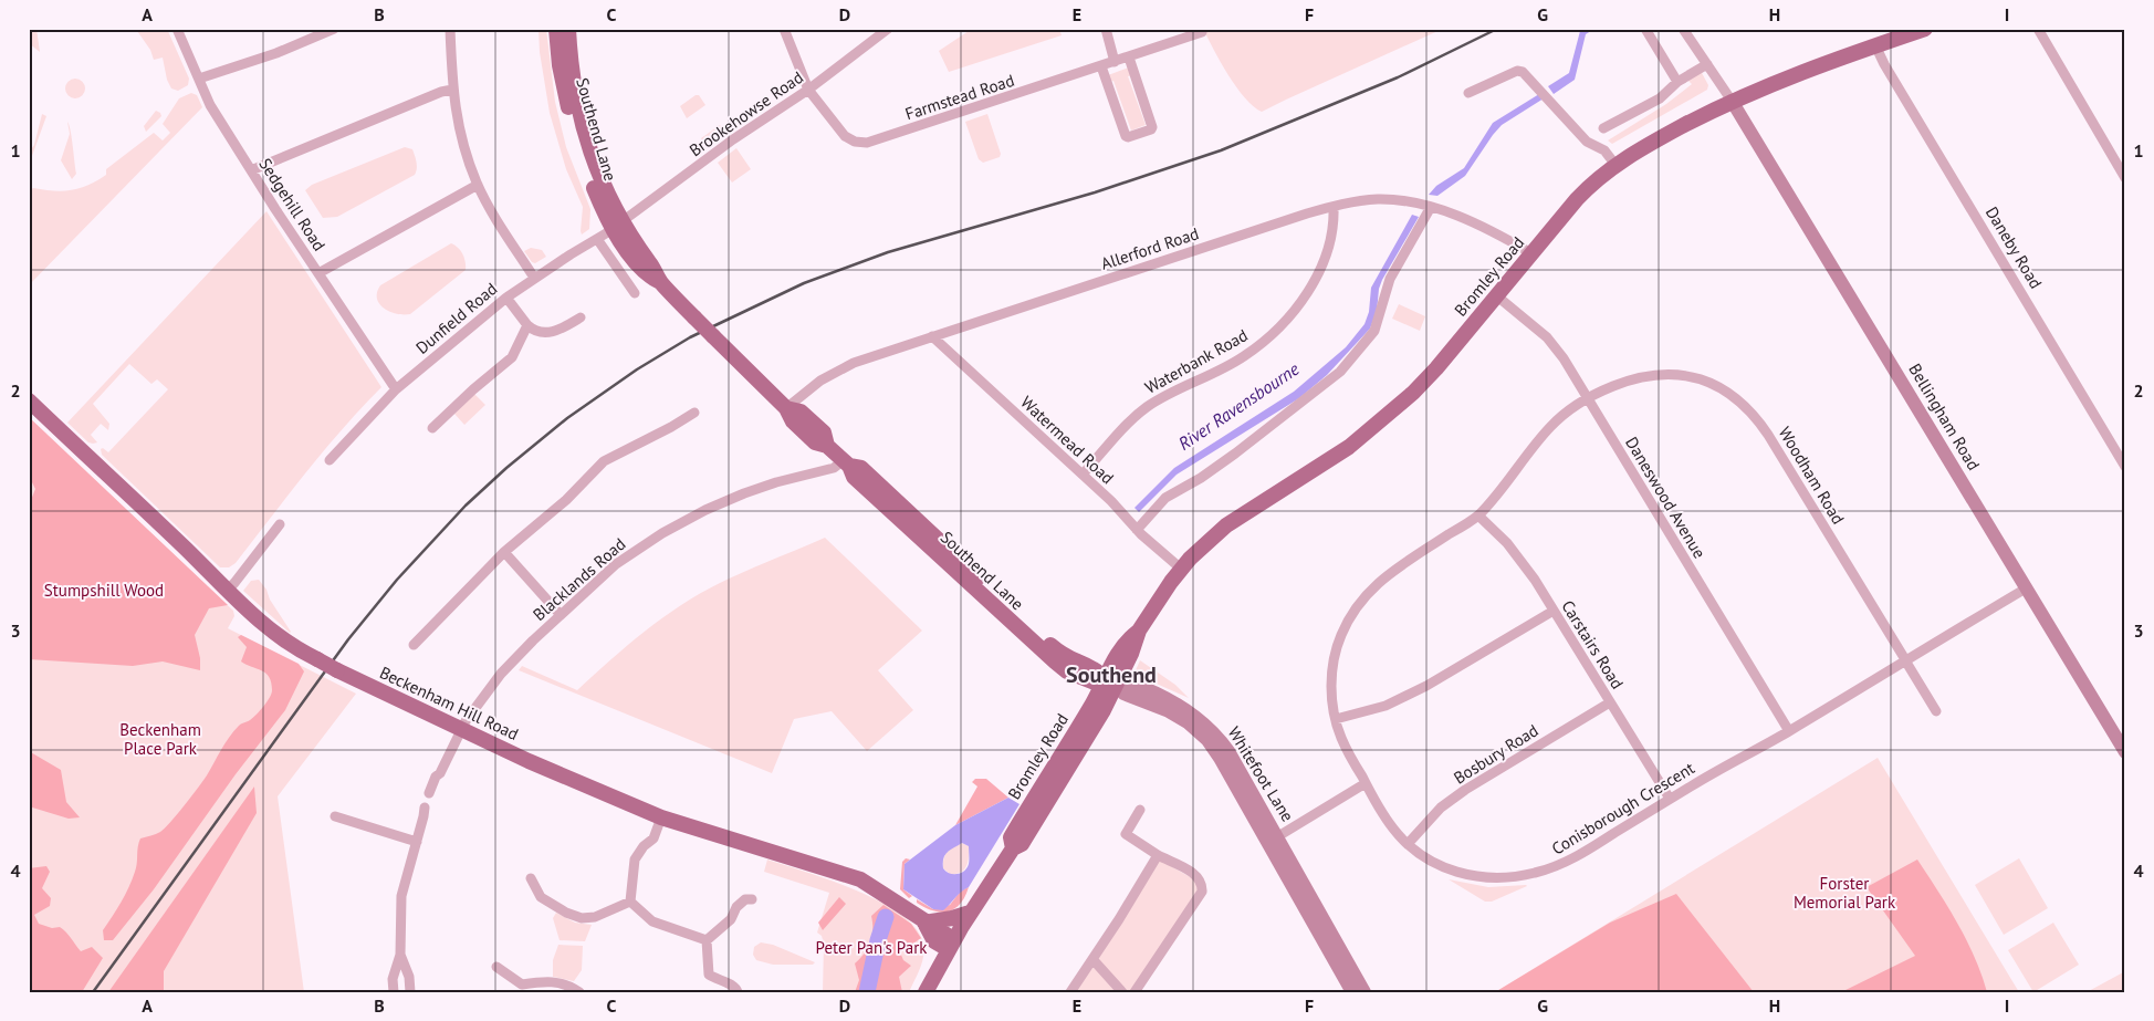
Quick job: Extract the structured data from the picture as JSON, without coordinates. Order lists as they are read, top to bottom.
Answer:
{
  "streets": {
    "main road": ["Southend Lane", "Bromley Road", "Beckenham Hill Road"],
    "street": [
      "Farmstead Road",
      "Brookehowse Road",
      "Sedgehill Road",
      "Daneby Road",
      "Allerford Road",
      "Dunfield Road",
      "Waterbank Road",
      "Bellingham Road",
      "Watermead Road",
      "Woodham Road",
      "Daneswood Avenue",
      "Blacklands Road",
      "Carstairs Road",
      "Bosbury Road",
      "Whitefoot Lane",
      "Conisborough Crescent"
    ]
  },
  "crossings": [
    ["Farmstead Road", "Brookehowse Road"],
    ["Brookehowse Road", "Southend Lane"],
    ["Brookehowse Road", "Dunfield Road"],
    ["Southend Lane", "Allerford Road"],
    ["Southend Lane", "Bromley Road"],
    ["Southend Lane", "Dunfield Road"],
    ["Southend Lane", "Blacklands Road"],
    ["Southend Lane", "Whitefoot Lane"],
    ["Sedgehill Road", "Dunfield Road"],
    ["Daneby Road", "Bromley Road"],
    ["Allerford Road", "Bromley Road"],
    ["Allerford Road", "Waterbank Road"],
    ["Allerford Road", "Watermead Road"],
    ["Bromley Road", "Bellingham Road"],
    ["Bromley Road", "Watermead Road"],
    ["Bromley Road", "Daneswood Avenue"],
    ["Bromley Road", "Beckenham Hill Road"],
    ["Bromley Road", "Whitefoot Lane"],
    ["Waterbank Road", "Watermead Road"],
    ["Bellingham Road", "Conisborough Crescent"],
    ["Woodham Road", "Daneswood Avenue"],
    ["Woodham Road", "Conisborough Crescent"],
    ["Daneswood Avenue", "Conisborough Crescent"],
    ["Blacklands Road", "Beckenham Hill Road"],
    ["Carstairs Road", "Bosbury Road"],
    ["Carstairs Road", "Conisborough Crescent"],
    ["Bosbury Road", "Conisborough Crescent"]
  ],
  "districts": ["Southend"],
  "water": ["River Ravensbourne"],
  "parks": [
    "Stumpshill Wood",
    "Beckenham Place Park",
    "Forster Memorial Park",
    "Peter Pan's Park"
  ],
  "grid": {
    "columns": [
      "A",
      "B",
      "C",
      "D",
      "E",
      "F",
      "G",
      "H",
      "I"
    ],
    "rows": [
      "1",
      "2",
      "3",
      "4"
    ]
  }
}
